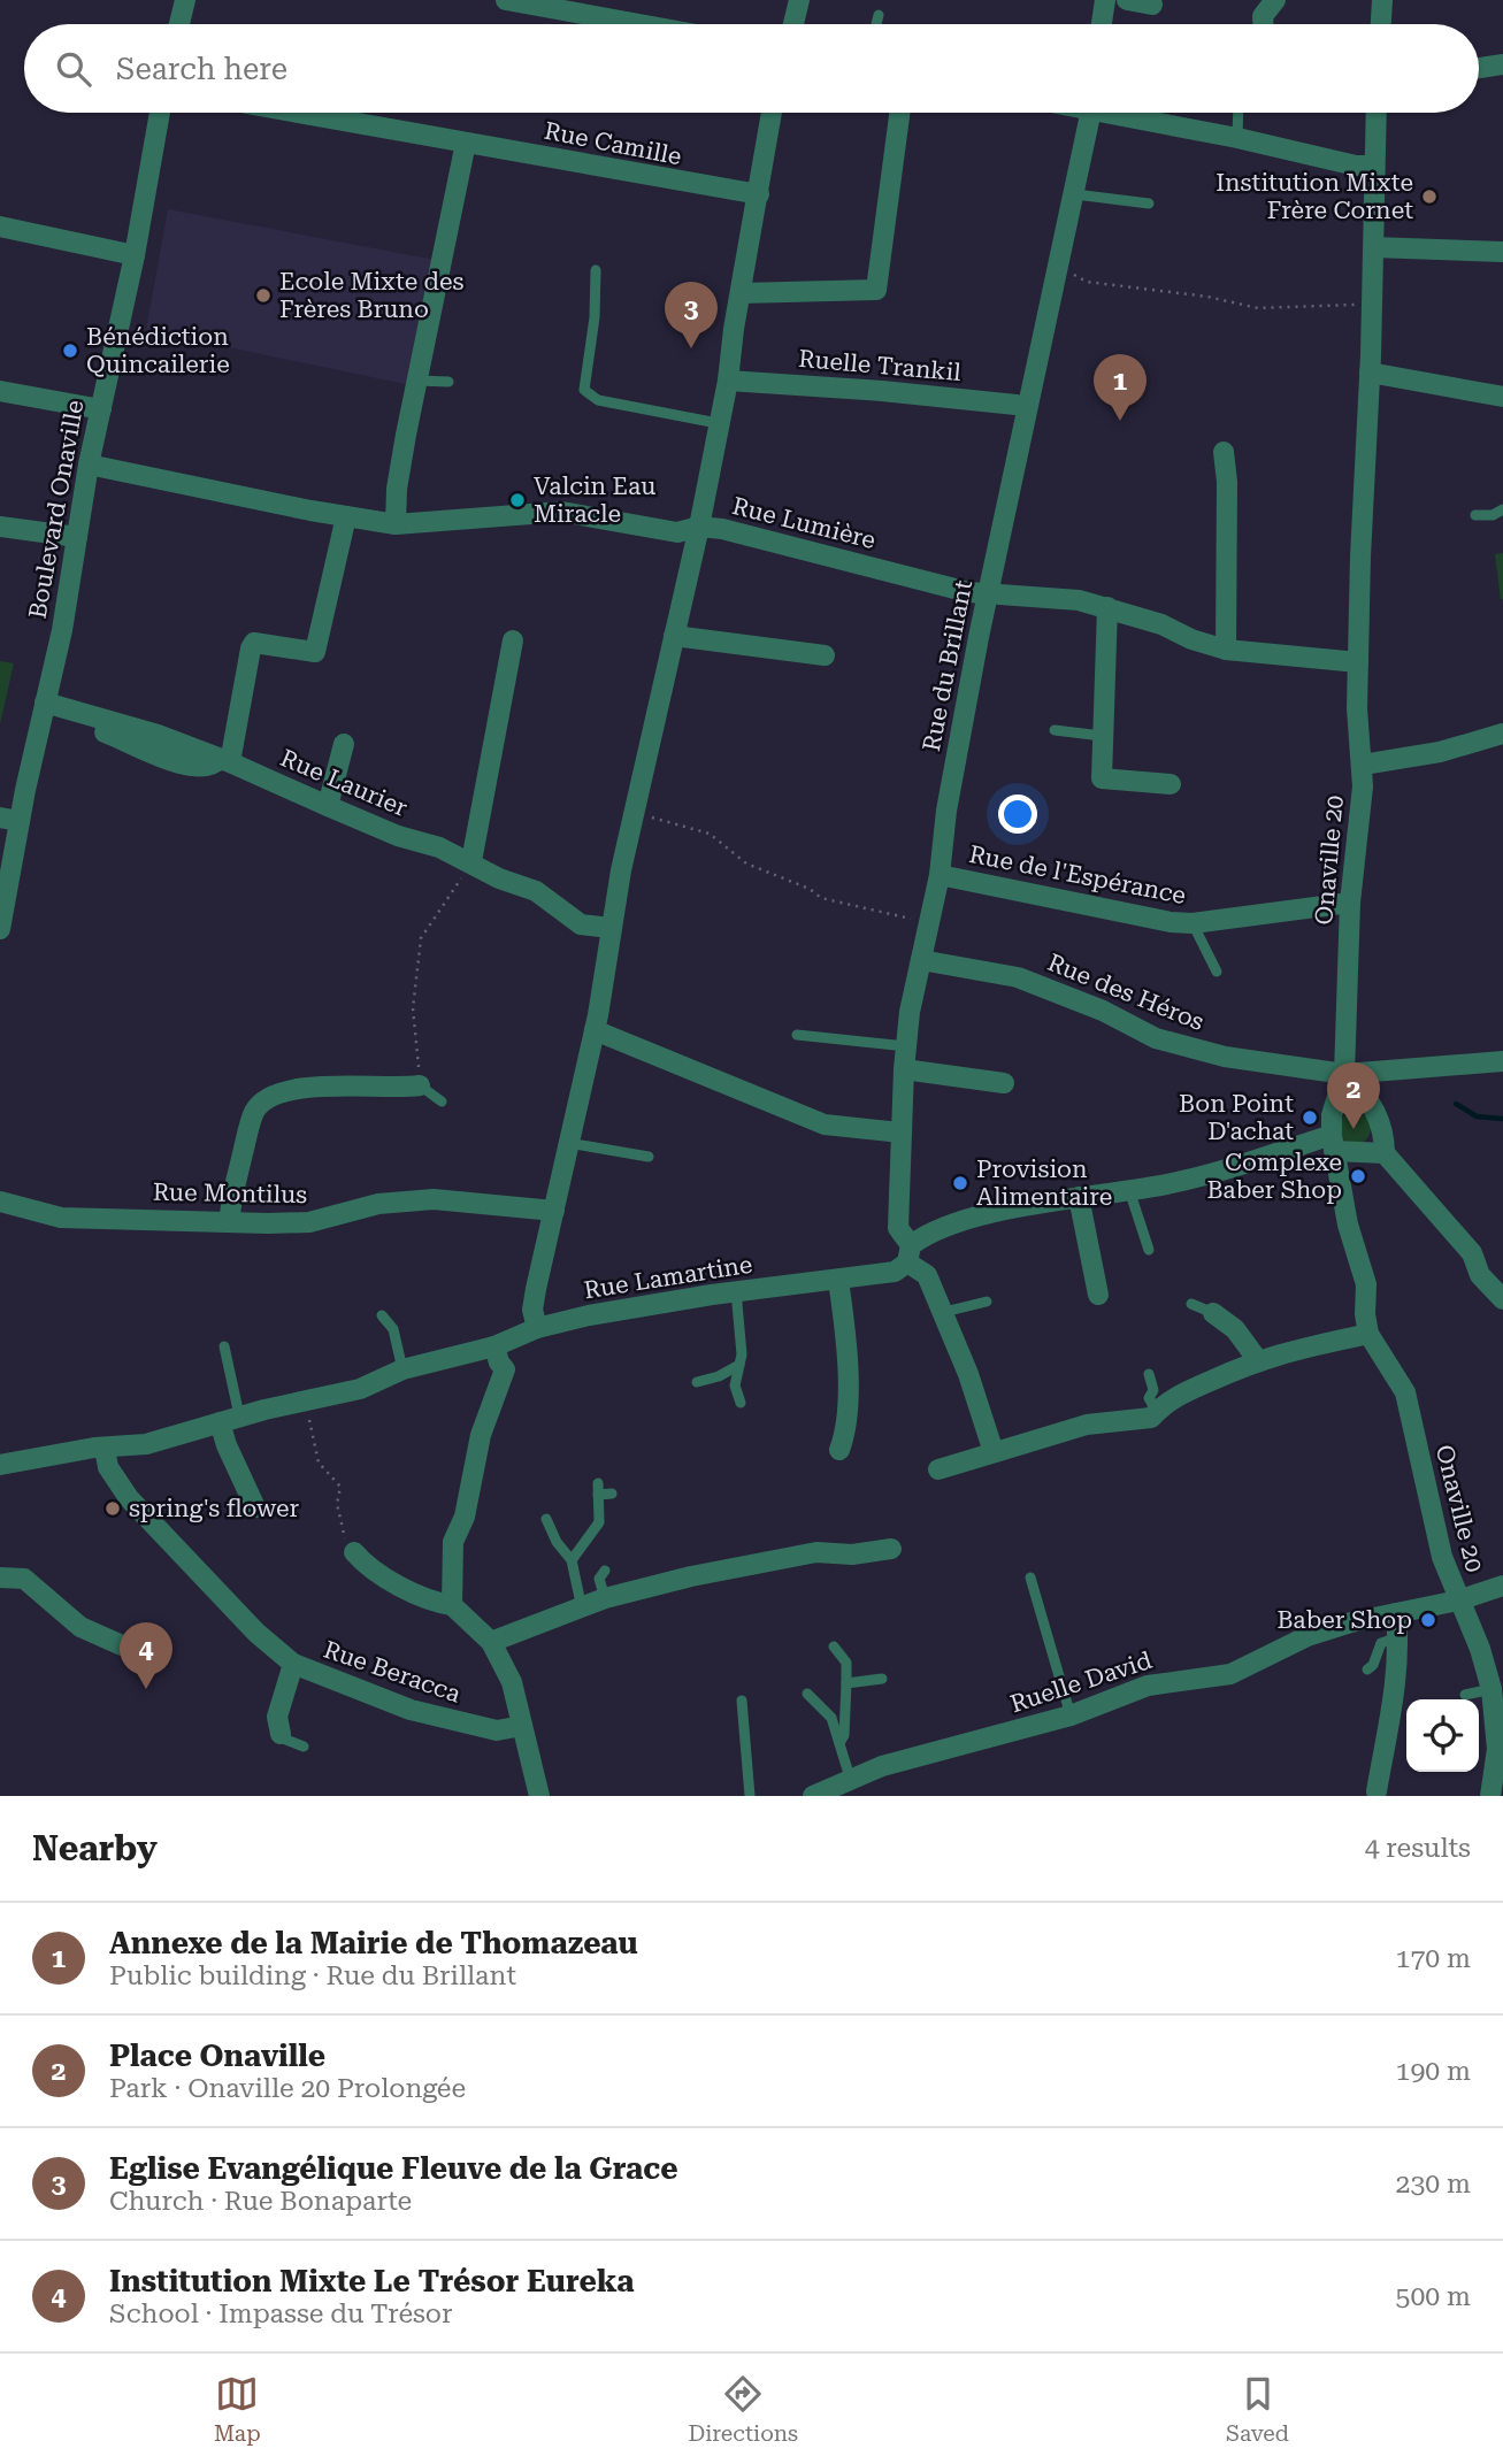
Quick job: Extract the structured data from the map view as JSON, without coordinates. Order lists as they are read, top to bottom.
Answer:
{
  "streets": {
    "street": [
      "Rue Camille",
      "Ruelle Trankil",
      "Boulevard Onaville",
      "Rue Lumière",
      "Rue du Brillant",
      "Rue Laurier",
      "Onaville 20",
      "Rue de l'Espérance",
      "Rue des Héros",
      "Rue Montilus",
      "Rue Lamartine",
      "Rue Beracca",
      "Ruelle David"
    ]
  },
  "crossings": [
    ["Ruelle Trankil", "Rue du Brillant"],
    ["Boulevard Onaville", "Rue Lumière"],
    ["Boulevard Onaville", "Rue Laurier"],
    ["Rue Lumière", "Rue du Brillant"],
    ["Rue Lumière", "Onaville 20"],
    ["Rue du Brillant", "Rue de l'Espérance"],
    ["Rue du Brillant", "Rue des Héros"],
    ["Rue du Brillant", "Rue Lamartine"],
    ["Onaville 20", "Rue de l'Espérance"],
    ["Onaville 20", "Rue des Héros"],
    ["Onaville 20", "Rue Lamartine"],
    ["Onaville 20", "Ruelle David"],
    ["Rue Lamartine", "Rue Beracca"]
  ],
  "places": [
    "Institution Mixte Frère Cornet",
    "Ecole Mixte des Frères Bruno",
    "Bénédiction Quincailerie",
    "Valcin Eau Miracle",
    "Bon Point D'achat",
    "Complexe Baber Shop",
    "Provision Alimentaire",
    "spring's flower",
    "Baber Shop"
  ],
  "page": {
    "search": "Search here",
    "pins": [
      "3",
      "1",
      "2",
      "4"
    ],
    "heading": ["Nearby", "4 results"],
    "list": [
      {
        "mark": "1",
        "name": "Annexe de la Mairie de Thomazeau",
        "note": "Public building · Rue du Brillant",
        "value": "170 m"
      },
      {
        "mark": "2",
        "name": "Place Onaville",
        "note": "Park · Onaville 20 Prolongée",
        "value": "190 m"
      },
      {
        "mark": "3",
        "name": "Eglise Evangélique Fleuve de la Grace",
        "note": "Church · Rue Bonaparte",
        "value": "230 m"
      },
      {
        "mark": "4",
        "name": "Institution Mixte Le Trésor Eureka",
        "note": "School · Impasse du Trésor",
        "value": "500 m"
      }
    ],
    "nav": ["Map", "Directions", "Saved"]
  }
}
